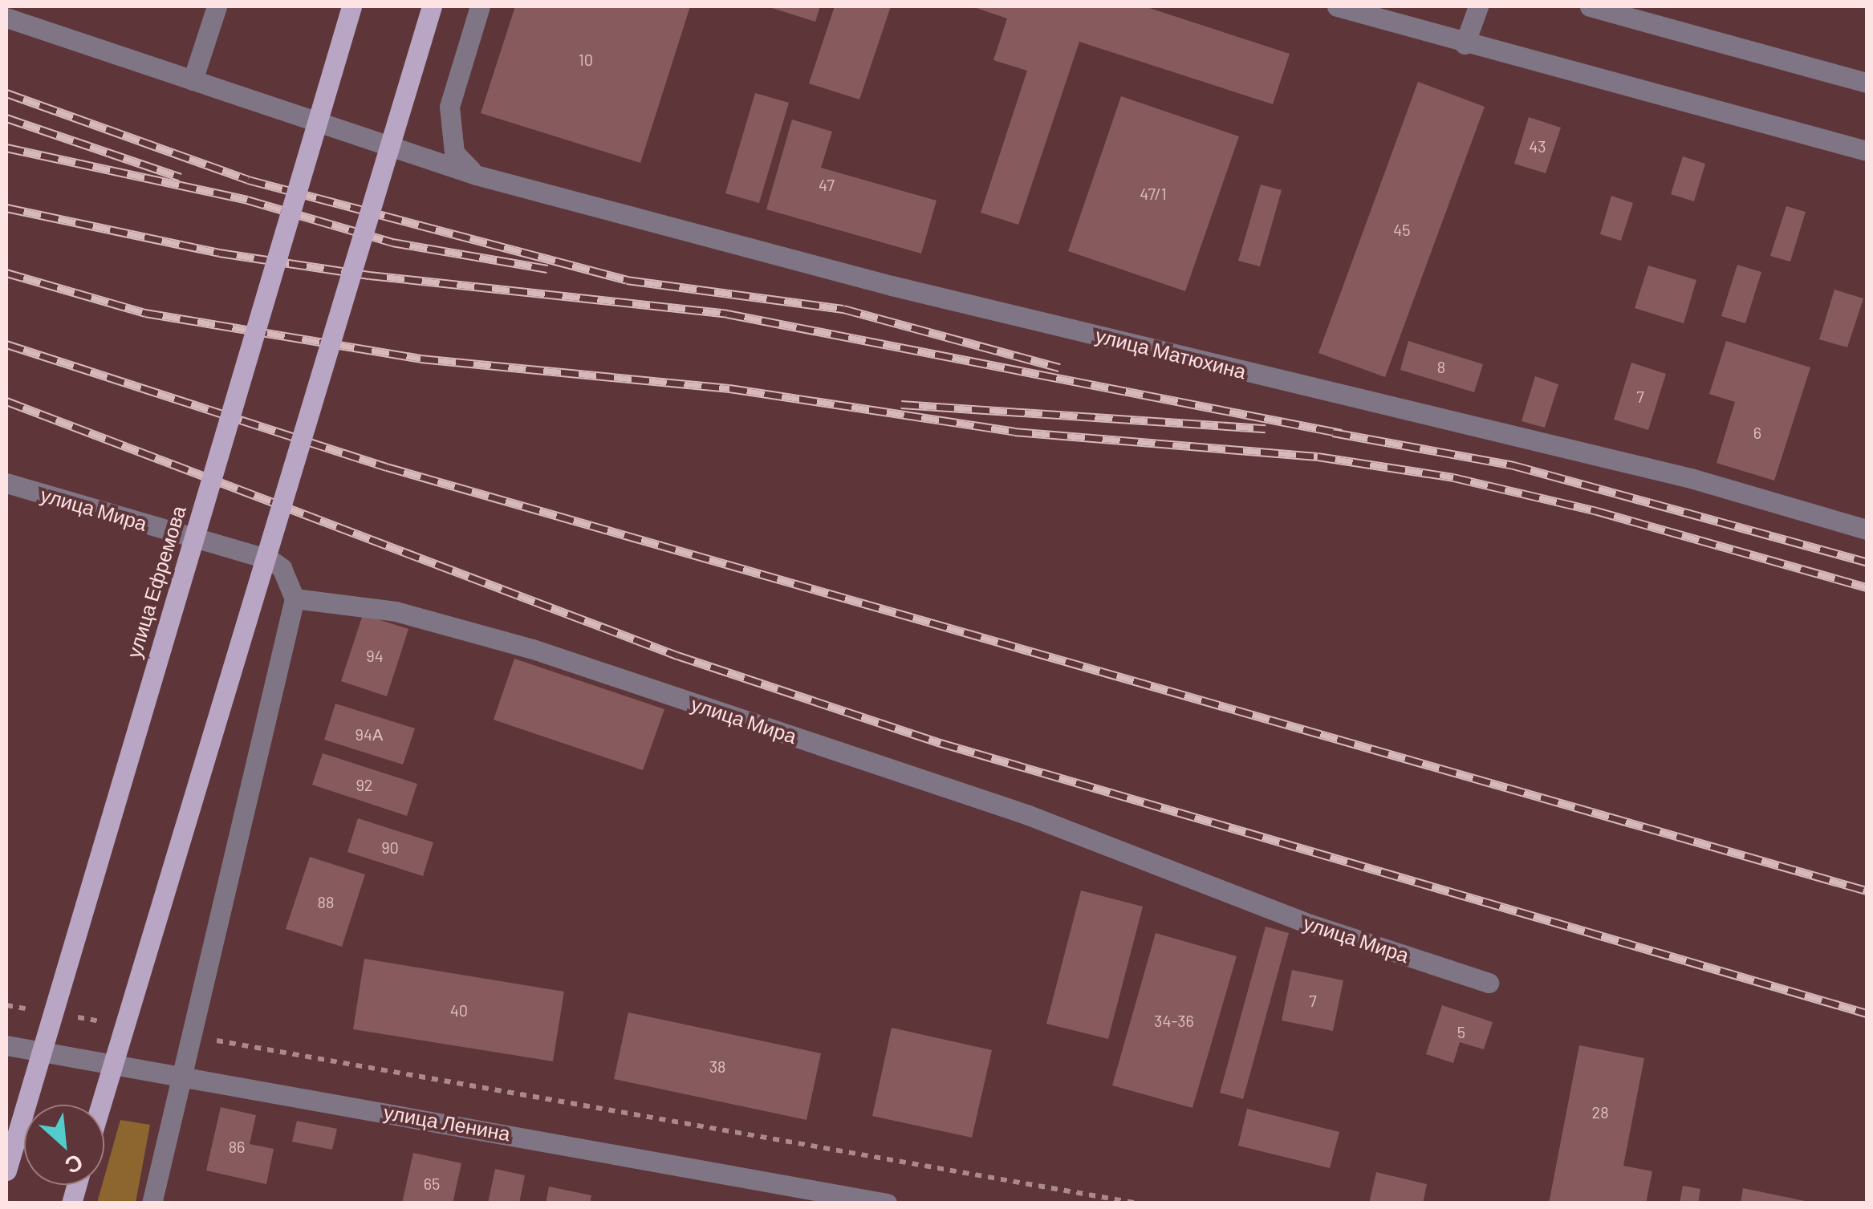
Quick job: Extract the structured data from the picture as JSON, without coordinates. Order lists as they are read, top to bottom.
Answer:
{
  "streets": {
    "main road": ["улица Ефремова"],
    "street": ["улица Матюхина", "улица Мира", "улица Ленина"]
  },
  "house_numbers": [
    "10",
    "43",
    "47",
    "47/1",
    "45",
    "8",
    "7",
    "6",
    "94",
    "94А",
    "92",
    "90",
    "88",
    "7",
    "40",
    "34-36",
    "5",
    "38",
    "28",
    "86",
    "65"
  ],
  "north": "bottom right"
}
